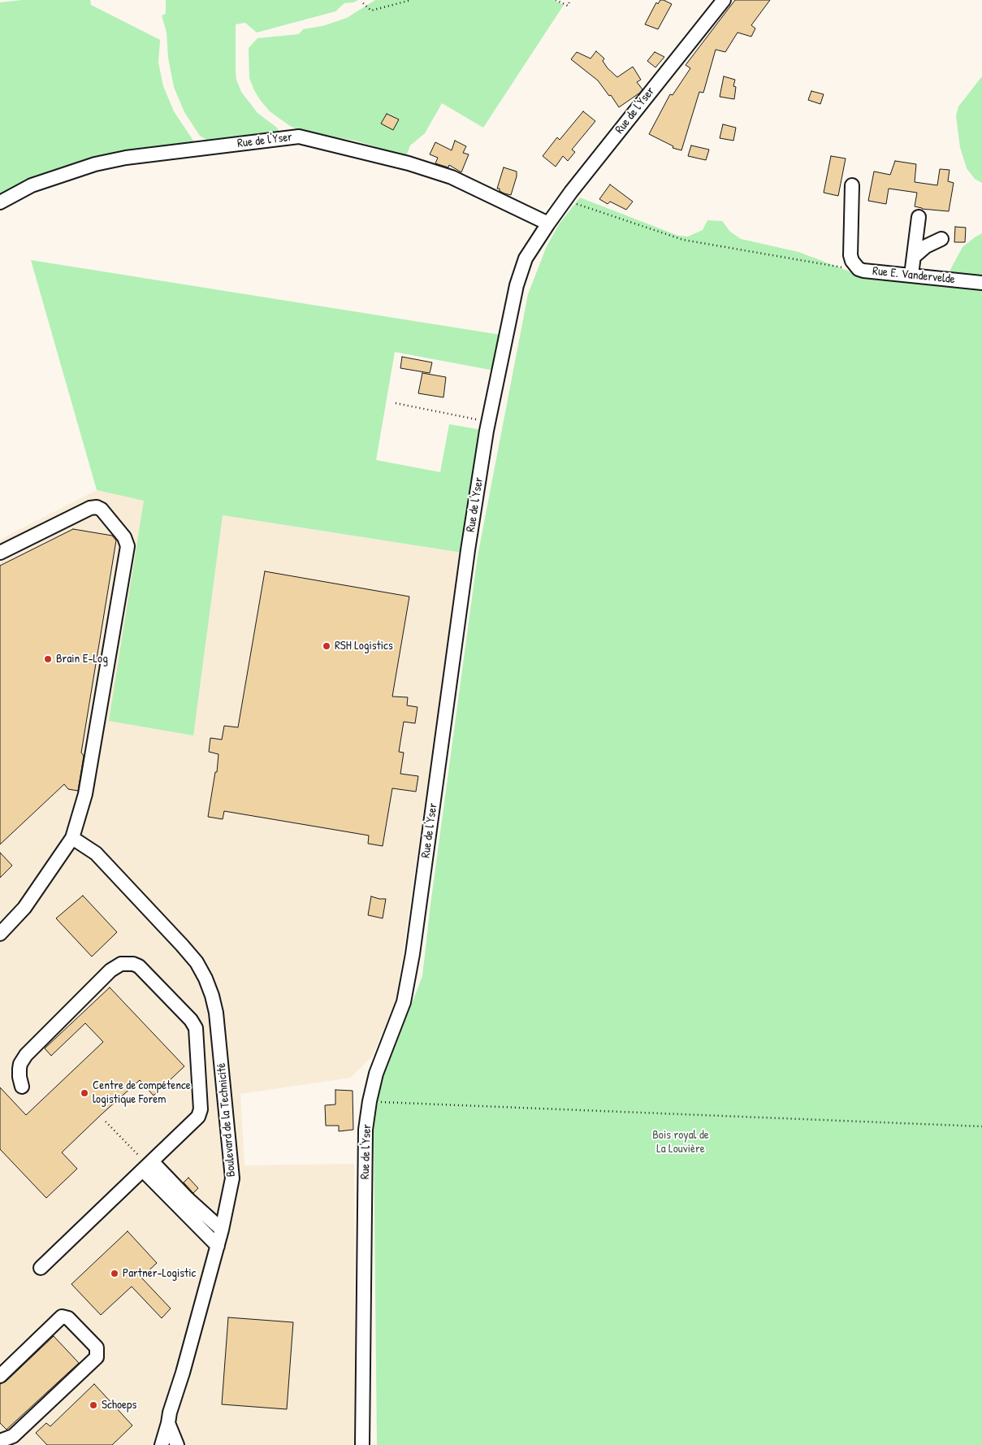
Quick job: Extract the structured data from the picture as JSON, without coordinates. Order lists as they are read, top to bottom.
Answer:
{
  "streets": {
    "street": ["Rue de l'Yser", "Rue E. Vandervelde", "Boulevard de la Technicité"]
  },
  "parks": ["Bois royal de La Louvière"],
  "places": [
    "RSH Logistics",
    "Brain E-Log",
    "Centre de compétence logistique Forem",
    "Partner-Logistic",
    "Schoeps"
  ]
}
